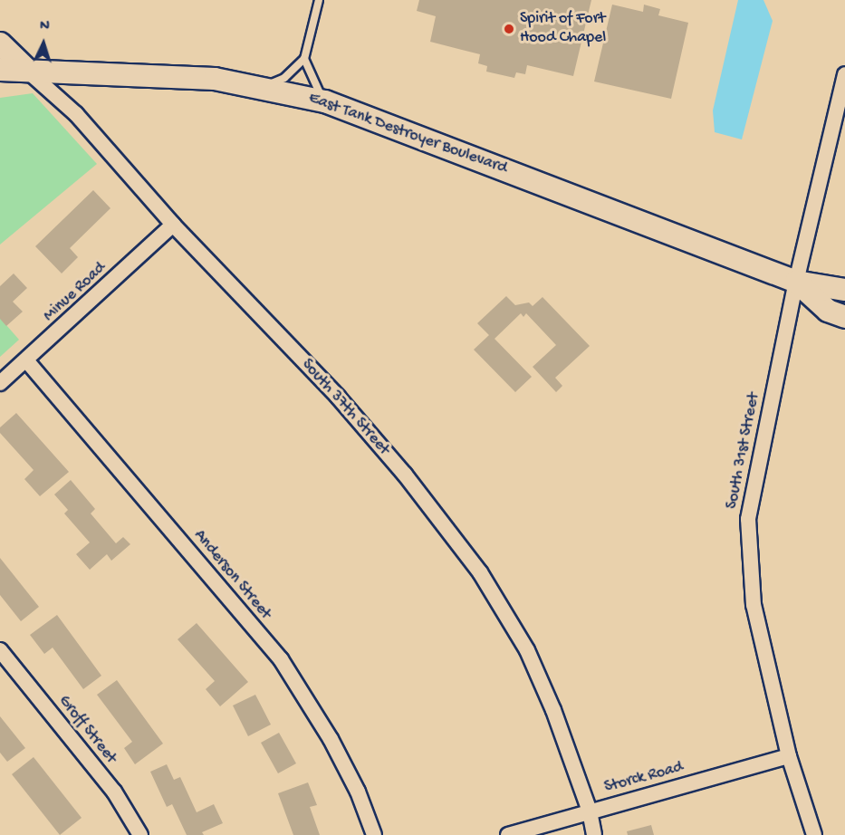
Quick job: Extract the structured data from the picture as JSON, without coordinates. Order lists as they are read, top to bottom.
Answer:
{
  "streets": {
    "street": [
      "East Tank Destroyer Boulevard",
      "Minue Road",
      "South 37th Street",
      "South 31st Street",
      "Anderson Street",
      "Groff Street",
      "Storck Road"
    ]
  },
  "crossings": [
    ["East Tank Destroyer Boulevard", "South 37th Street"],
    ["East Tank Destroyer Boulevard", "South 31st Street"],
    ["Minue Road", "South 37th Street"],
    ["Minue Road", "Anderson Street"],
    ["South 37th Street", "Storck Road"],
    ["South 31st Street", "Storck Road"]
  ],
  "places": ["Spirit of Fort Hood Chapel"],
  "north": "top"
}
